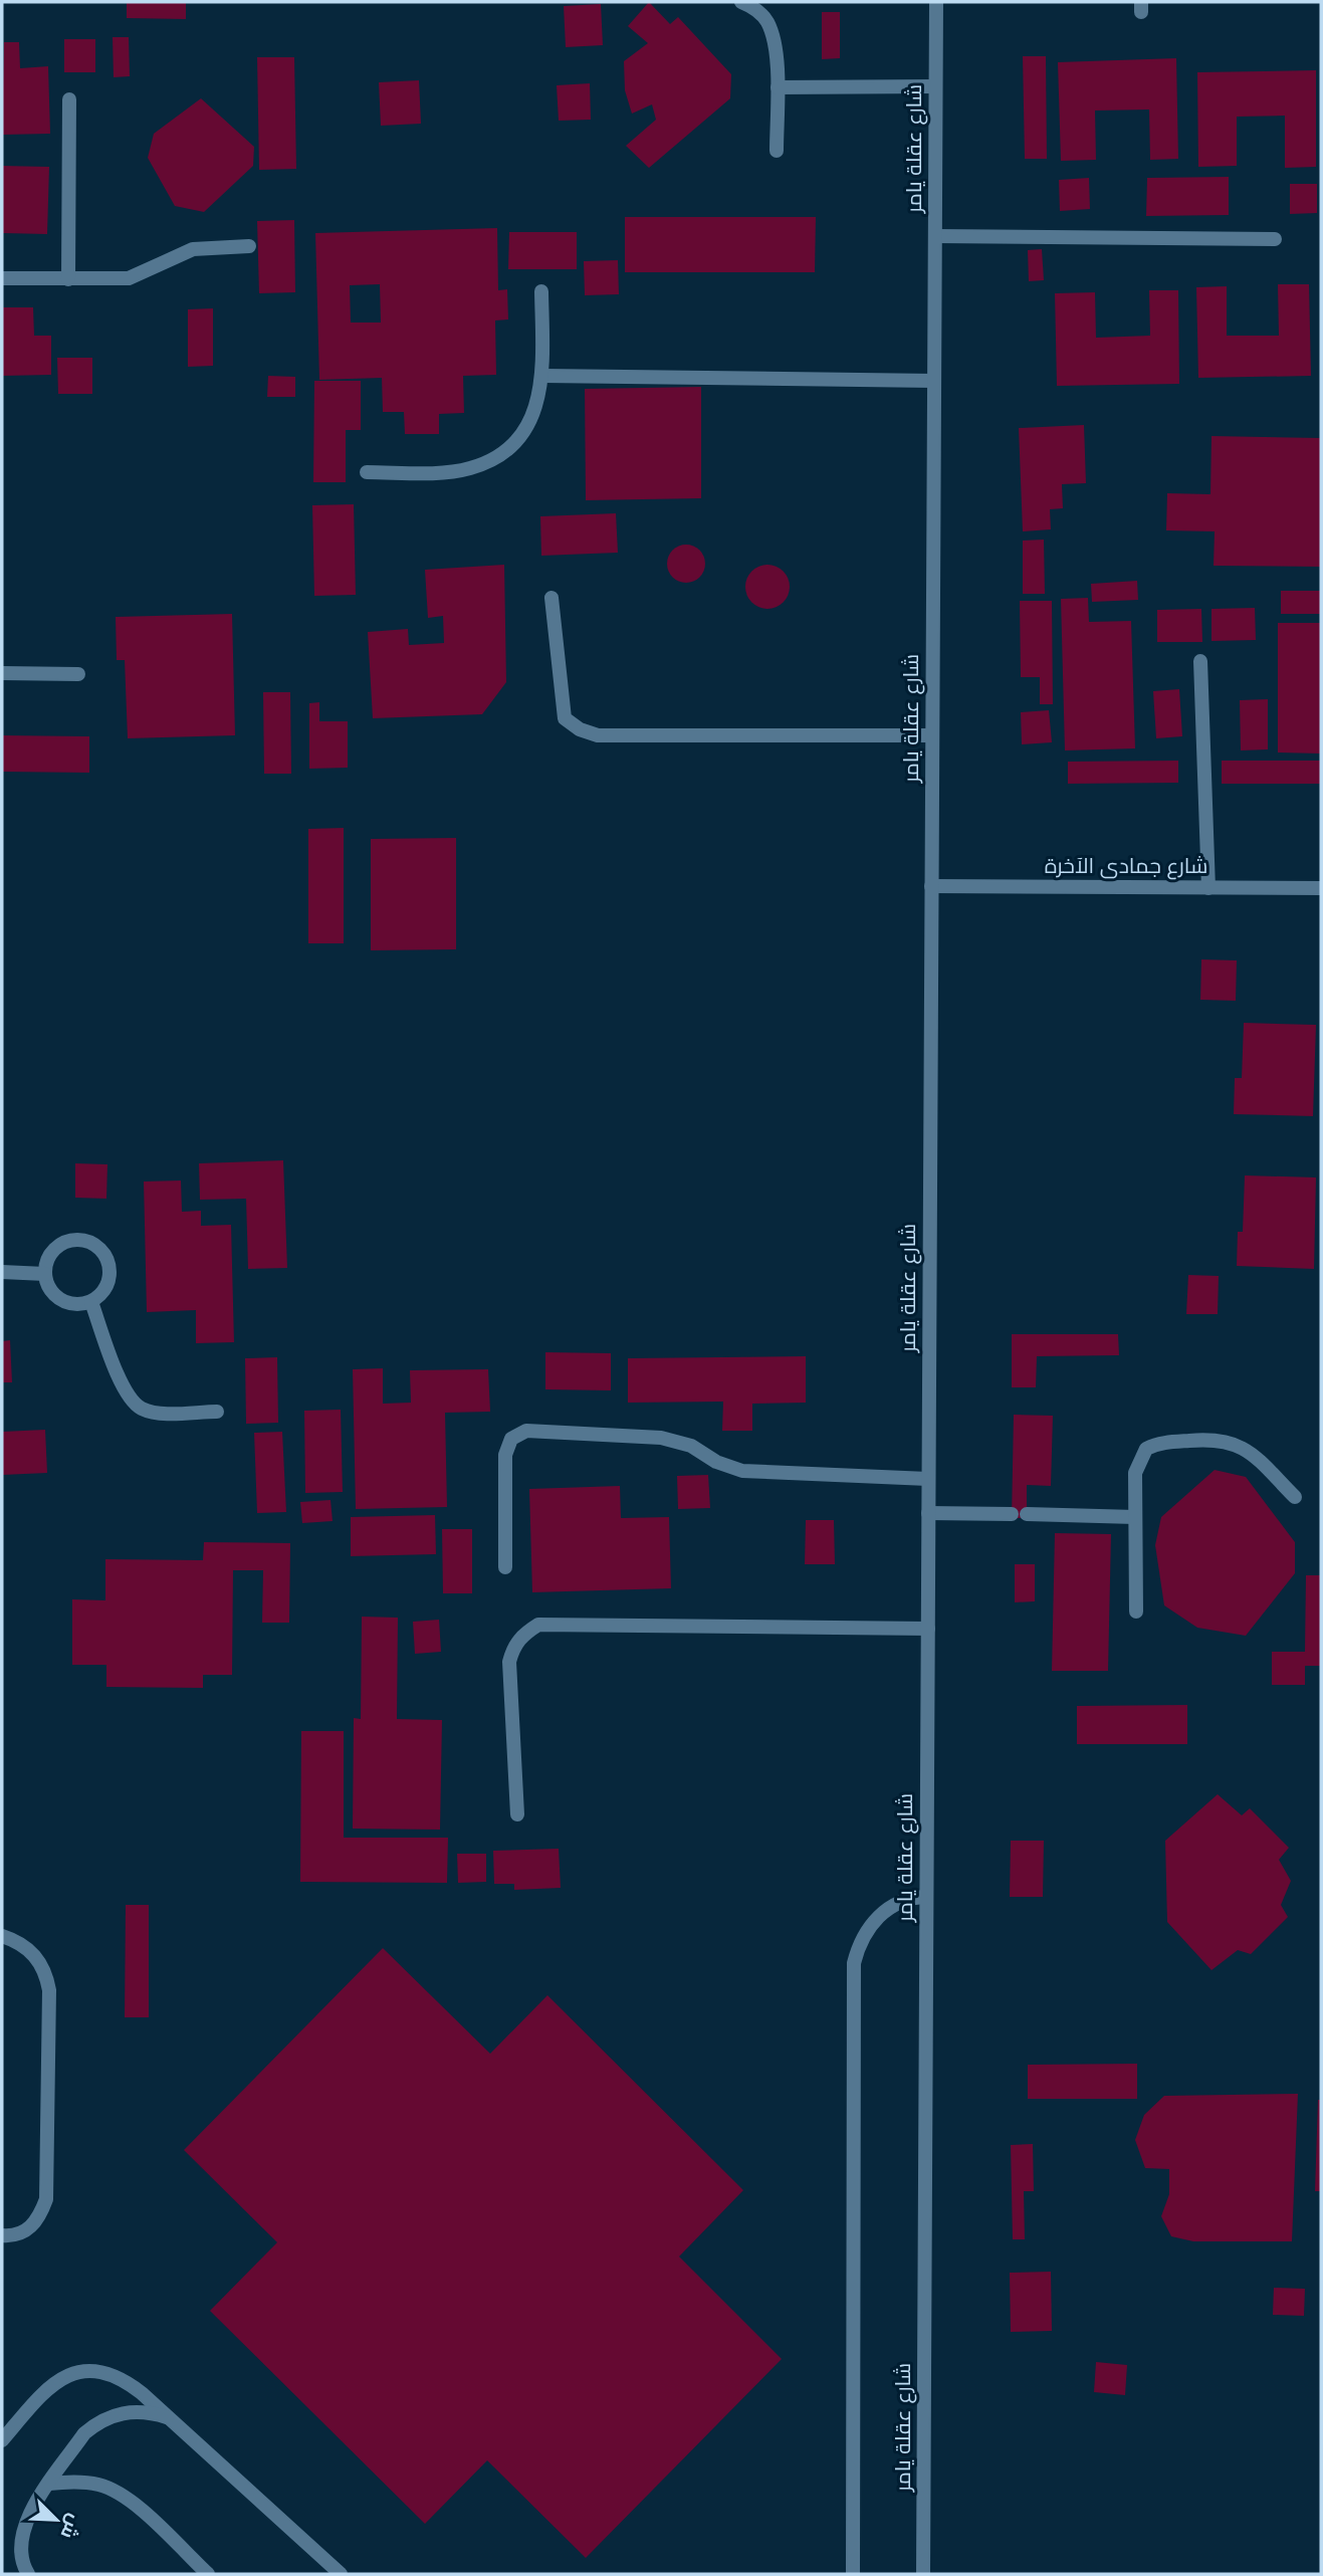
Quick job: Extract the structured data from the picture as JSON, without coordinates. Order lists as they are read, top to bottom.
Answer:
{
  "streets": {
    "street": ["شارع عقلة يامر", "شارع جمادى الآخرة"]
  },
  "crossings": [
    ["شارع عقلة يامر", "شارع جمادى الآخرة"]
  ],
  "north": "bottom right"
}
